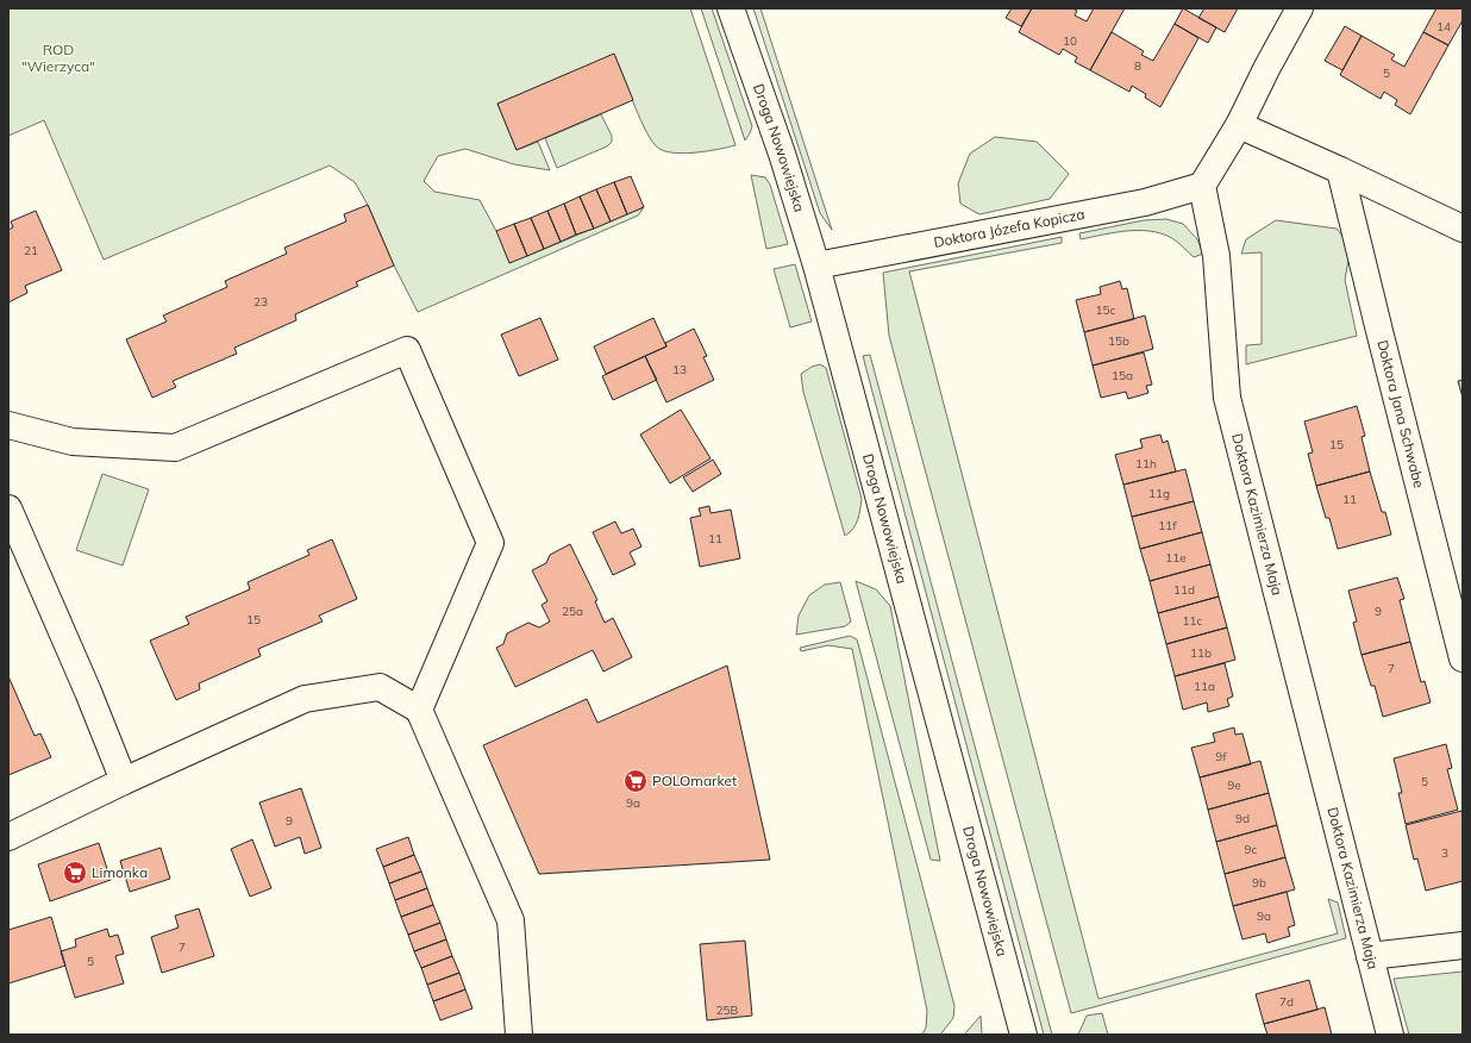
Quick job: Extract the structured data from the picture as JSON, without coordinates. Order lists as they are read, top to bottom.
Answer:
{
  "streets": {
    "street": [
      "Droga Nowowiejska",
      "Doktora Józefa Kopicza",
      "Doktora Jana Schwabe",
      "Doktora Kazimierza Maja"
    ]
  },
  "crossings": [
    ["Droga Nowowiejska", "Doktora Józefa Kopicza"],
    ["Doktora Józefa Kopicza", "Doktora Kazimierza Maja"]
  ],
  "parks": ["ROD \"Wierzyca\""],
  "places": {
    "supermarket": ["POLOmarket", "Limonka"]
  },
  "house_numbers": [
    "14",
    "10",
    "8",
    "5",
    "21",
    "23",
    "15c",
    "15b",
    "13",
    "15a",
    "15",
    "11h",
    "11g",
    "11",
    "11f",
    "11",
    "11e",
    "11d",
    "25a",
    "9",
    "15",
    "11c",
    "11b",
    "7",
    "11a",
    "9f",
    "5",
    "9e",
    "9a",
    "9d",
    "9",
    "9c",
    "3",
    "9b",
    "9a",
    "7",
    "5",
    "7d",
    "25B"
  ]
}
